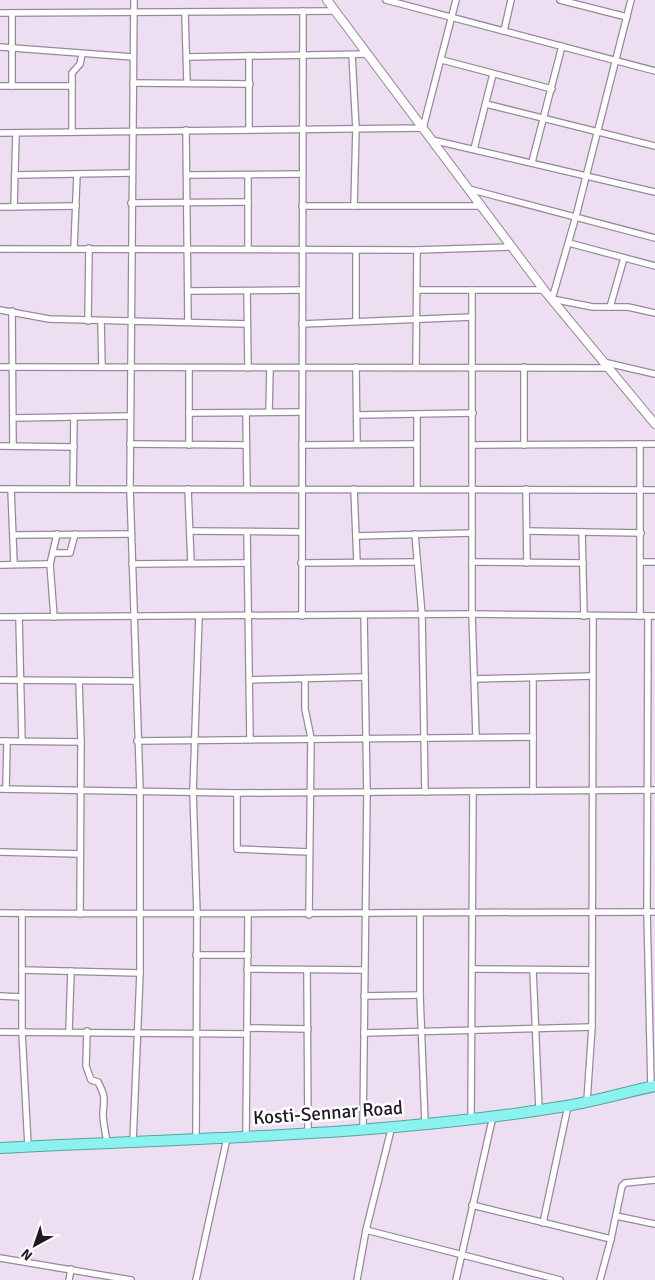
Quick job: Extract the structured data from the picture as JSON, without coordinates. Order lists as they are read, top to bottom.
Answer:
{
  "streets": {
    "highway": ["Kosti-Sennar Road"]
  },
  "north": "bottom left"
}
